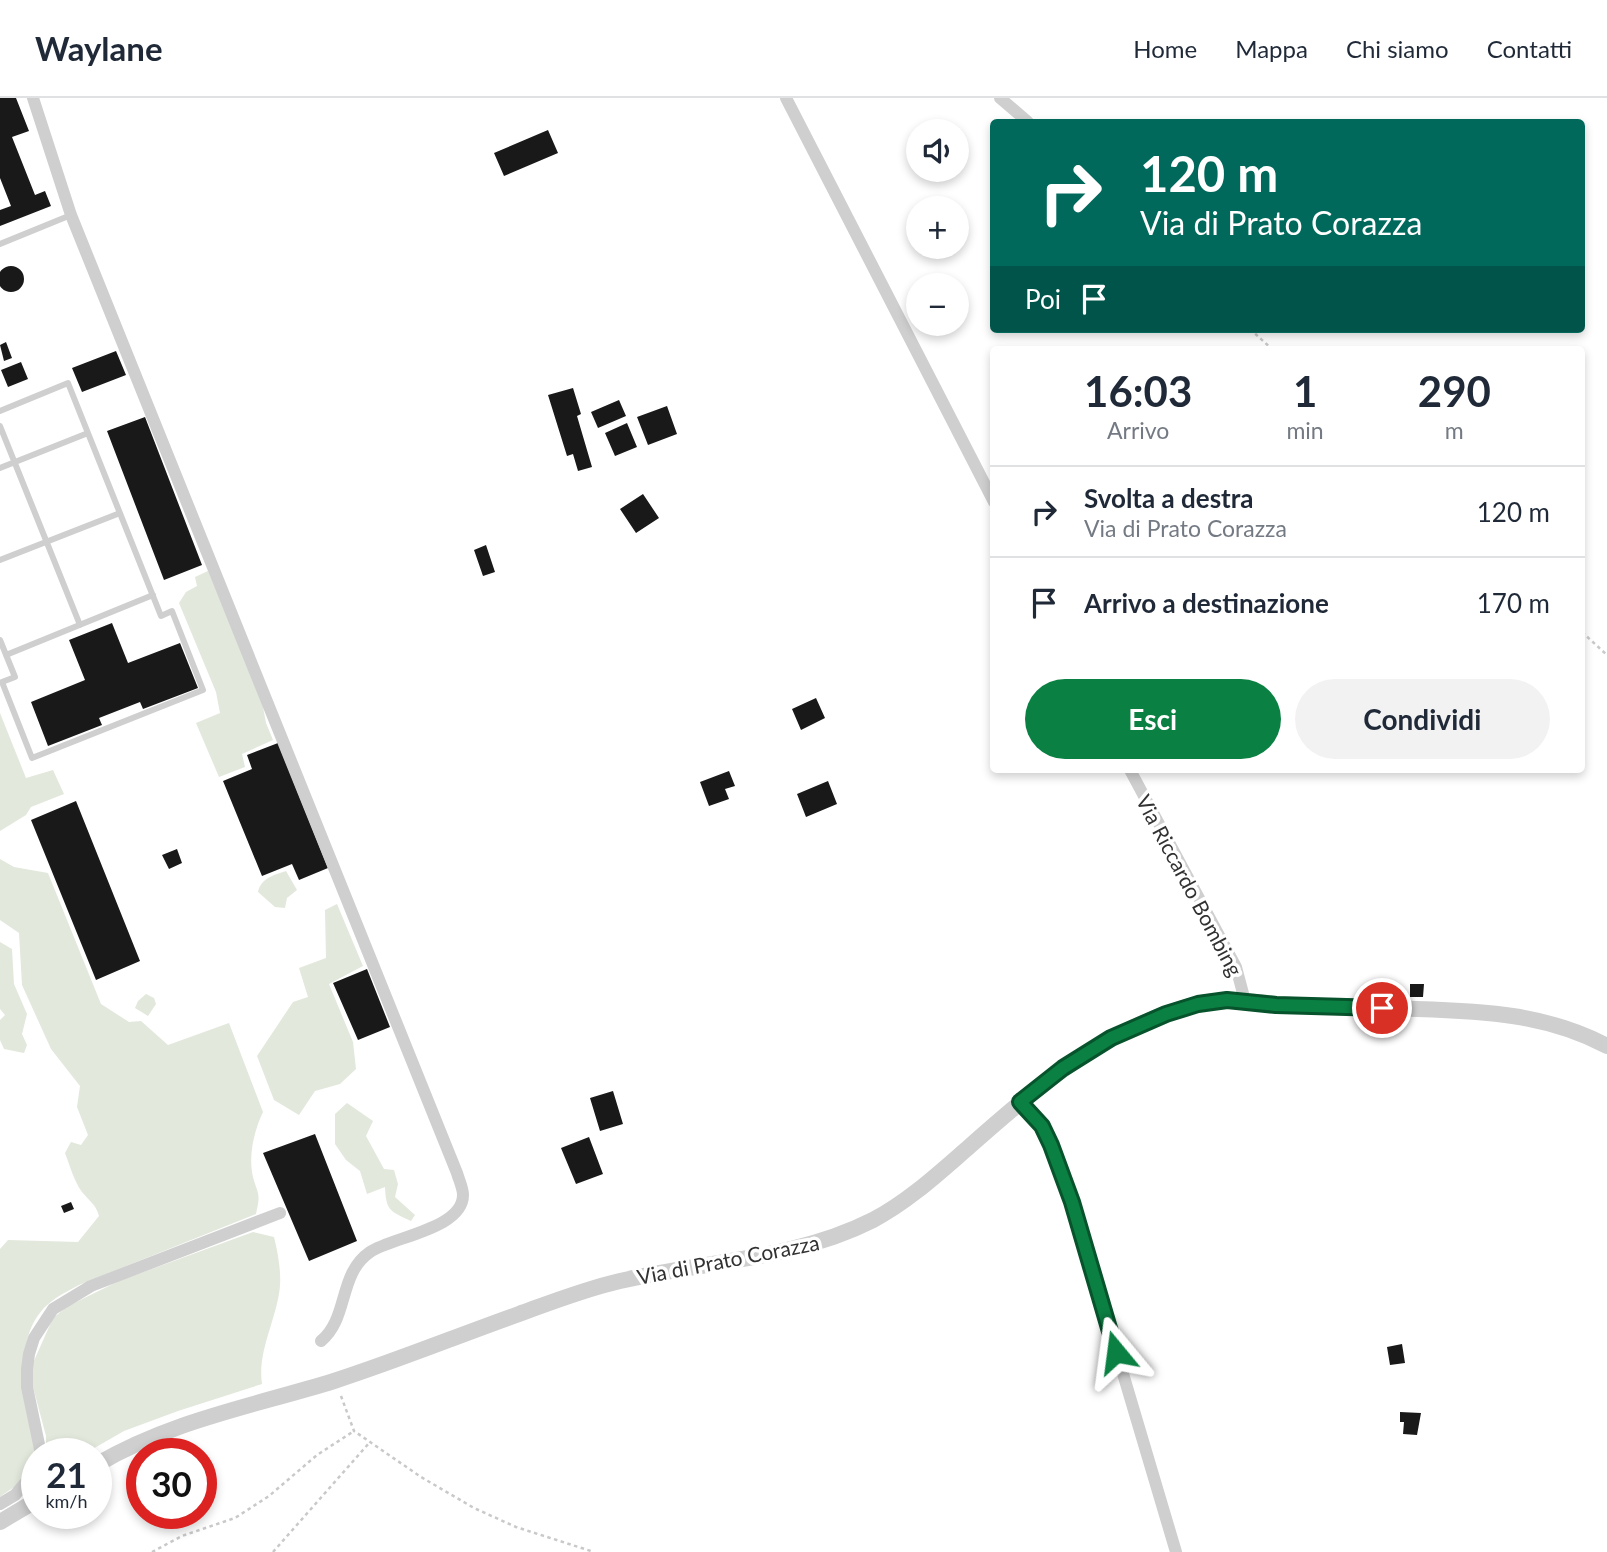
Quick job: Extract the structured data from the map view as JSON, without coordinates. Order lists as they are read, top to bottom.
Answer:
{
  "streets": {
    "street": ["Via Riccardo Bombing", "Via di Prato Corazza"]
  },
  "crossings": [
    ["Via Riccardo Bombing", "Via di Prato Corazza"]
  ],
  "page": {
    "header": "Waylane",
    "nav": [
      "Home",
      "Mappa",
      "Chi siamo",
      "Contatti"
    ],
    "map_buttons": ["+", "−"],
    "turn": ["120 m", "Via di Prato Corazza"],
    "then": "Poi",
    "eta": [
      "16:03",
      "Arrivo",
      "1",
      "min",
      "290",
      "m"
    ],
    "list": [
      {
        "name": "Svolta a destra",
        "note": "Via di Prato Corazza",
        "value": "120 m"
      },
      {
        "name": "Arrivo a destinazione",
        "value": "170 m"
      }
    ],
    "buttons": ["Esci", "Condividi"],
    "speed": "21 km/h",
    "limit": "30"
  }
}
